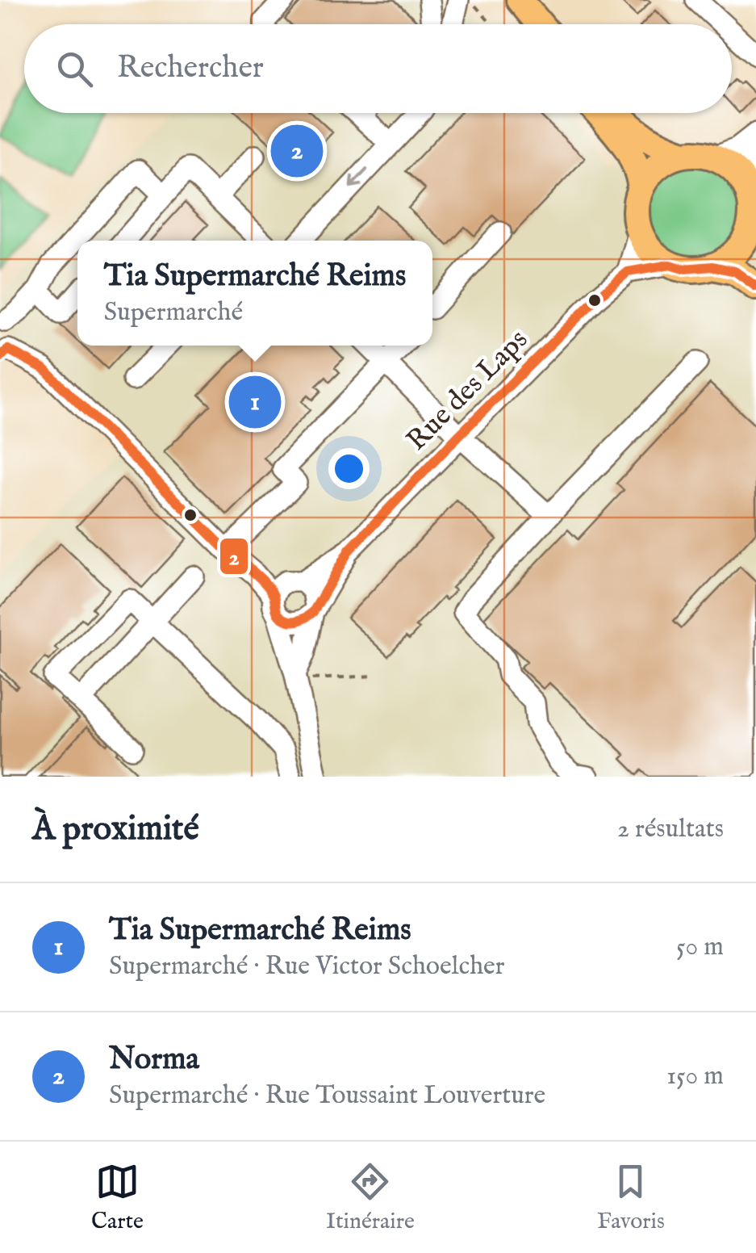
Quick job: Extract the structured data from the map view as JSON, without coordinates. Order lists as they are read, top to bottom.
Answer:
{
  "streets": {
    "street": ["Rue des Laps"]
  },
  "lines": ["transit line 2"],
  "page": {
    "search": "Rechercher",
    "pins": ["2", "1"],
    "popup": ["Tia Supermarché Reims", "Supermarché"],
    "heading": ["À proximité", "2 résultats"],
    "list": [
      {
        "mark": "1",
        "name": "Tia Supermarché Reims",
        "note": "Supermarché · Rue Victor Schoelcher",
        "value": "50 m"
      },
      {
        "mark": "2",
        "name": "Norma",
        "note": "Supermarché · Rue Toussaint Louverture",
        "value": "150 m"
      }
    ],
    "nav": ["Carte", "Itinéraire", "Favoris"]
  }
}
